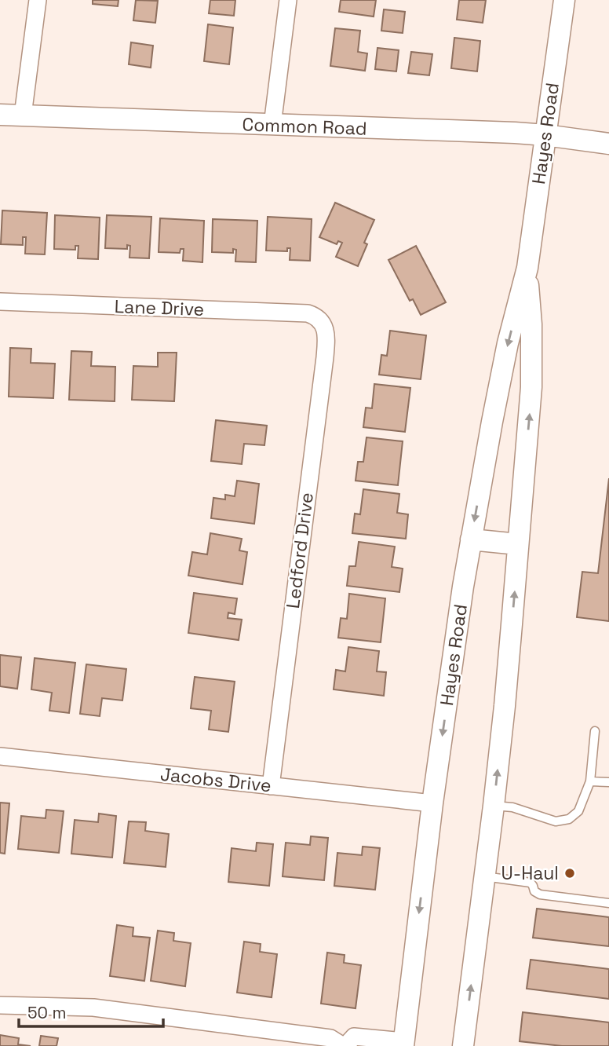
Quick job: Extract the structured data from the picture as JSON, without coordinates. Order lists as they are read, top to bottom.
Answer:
{
  "streets": {
    "street": [
      "Common Road",
      "Hayes Road",
      "Lane Drive",
      "Ledford Drive",
      "Jacobs Drive"
    ]
  },
  "crossings": [
    ["Common Road", "Hayes Road"],
    ["Hayes Road", "Jacobs Drive"],
    ["Lane Drive", "Ledford Drive"],
    ["Ledford Drive", "Jacobs Drive"]
  ],
  "places": ["U-Haul"],
  "scale_bar": "50 m"
}
